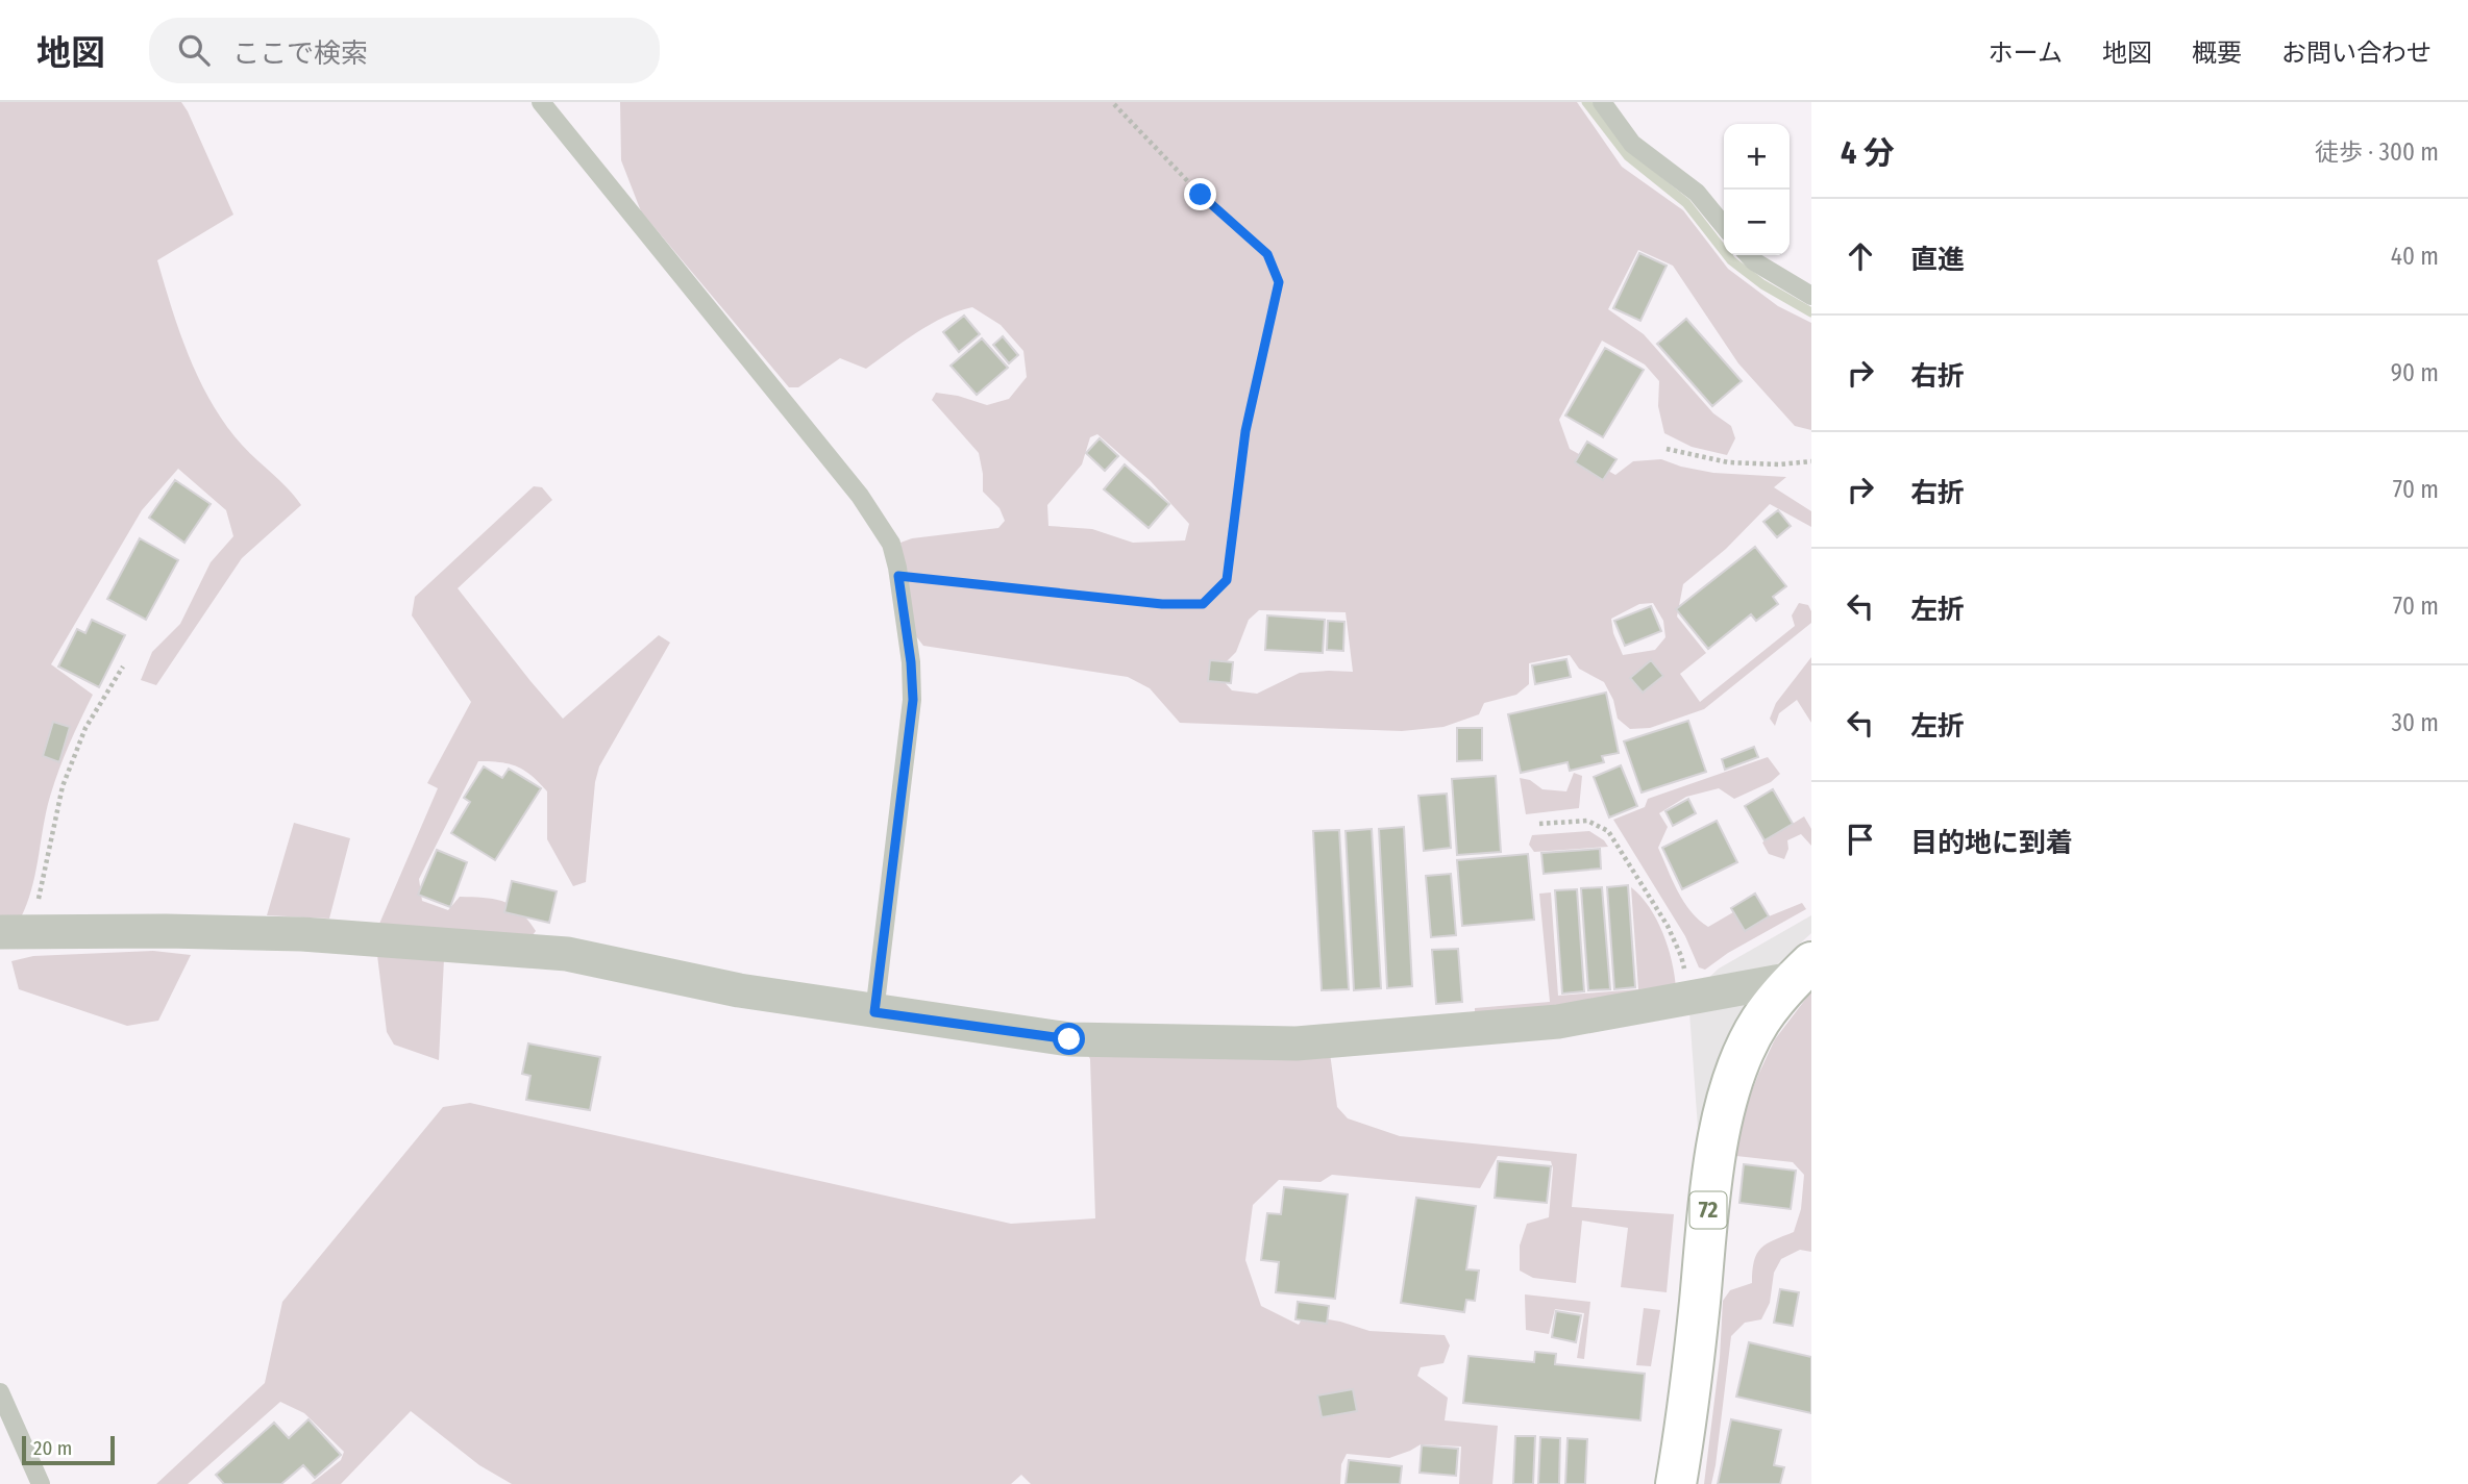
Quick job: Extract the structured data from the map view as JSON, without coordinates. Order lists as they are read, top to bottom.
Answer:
{
  "streets": {
    "main road": ["72"]
  },
  "scale_bar": "20 m",
  "page": {
    "header": "地図",
    "search": "ここで検索",
    "nav": [
      "ホーム",
      "地図",
      "概要",
      "お問い合わせ"
    ],
    "heading": ["4 分", "徒歩 · 300 m"],
    "map_buttons": ["+", "−"],
    "list": [
      ["直進", "40 m"],
      ["右折", "90 m"],
      ["右折", "70 m"],
      ["左折", "70 m"],
      ["左折", "30 m"],
      "目的地に到着"
    ],
    "scale": "20 m"
  }
}
